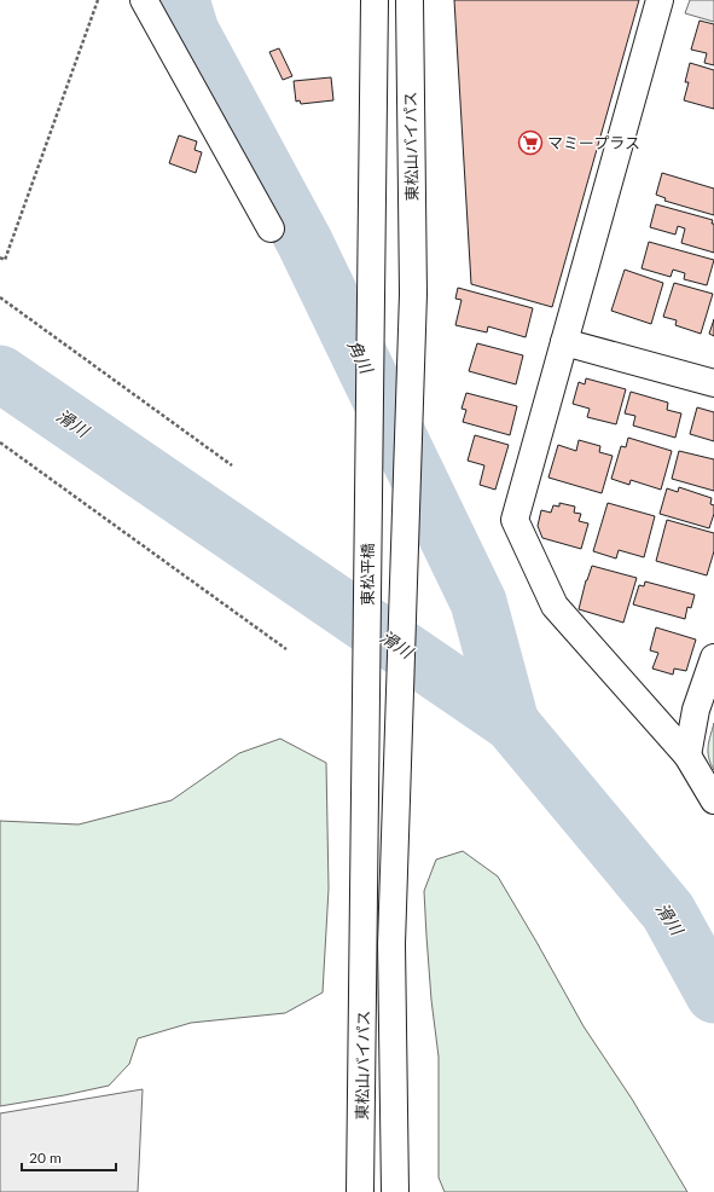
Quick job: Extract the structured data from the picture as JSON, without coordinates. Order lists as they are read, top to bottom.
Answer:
{
  "streets": {
    "main road": ["東松山バイパス", "東松平橋"]
  },
  "crossings": [
    ["東松山バイパス", "東松平橋"]
  ],
  "water": ["角川", "滑川"],
  "places": {
    "supermarket": ["マミープラス"]
  },
  "scale_bar": "20 m"
}
